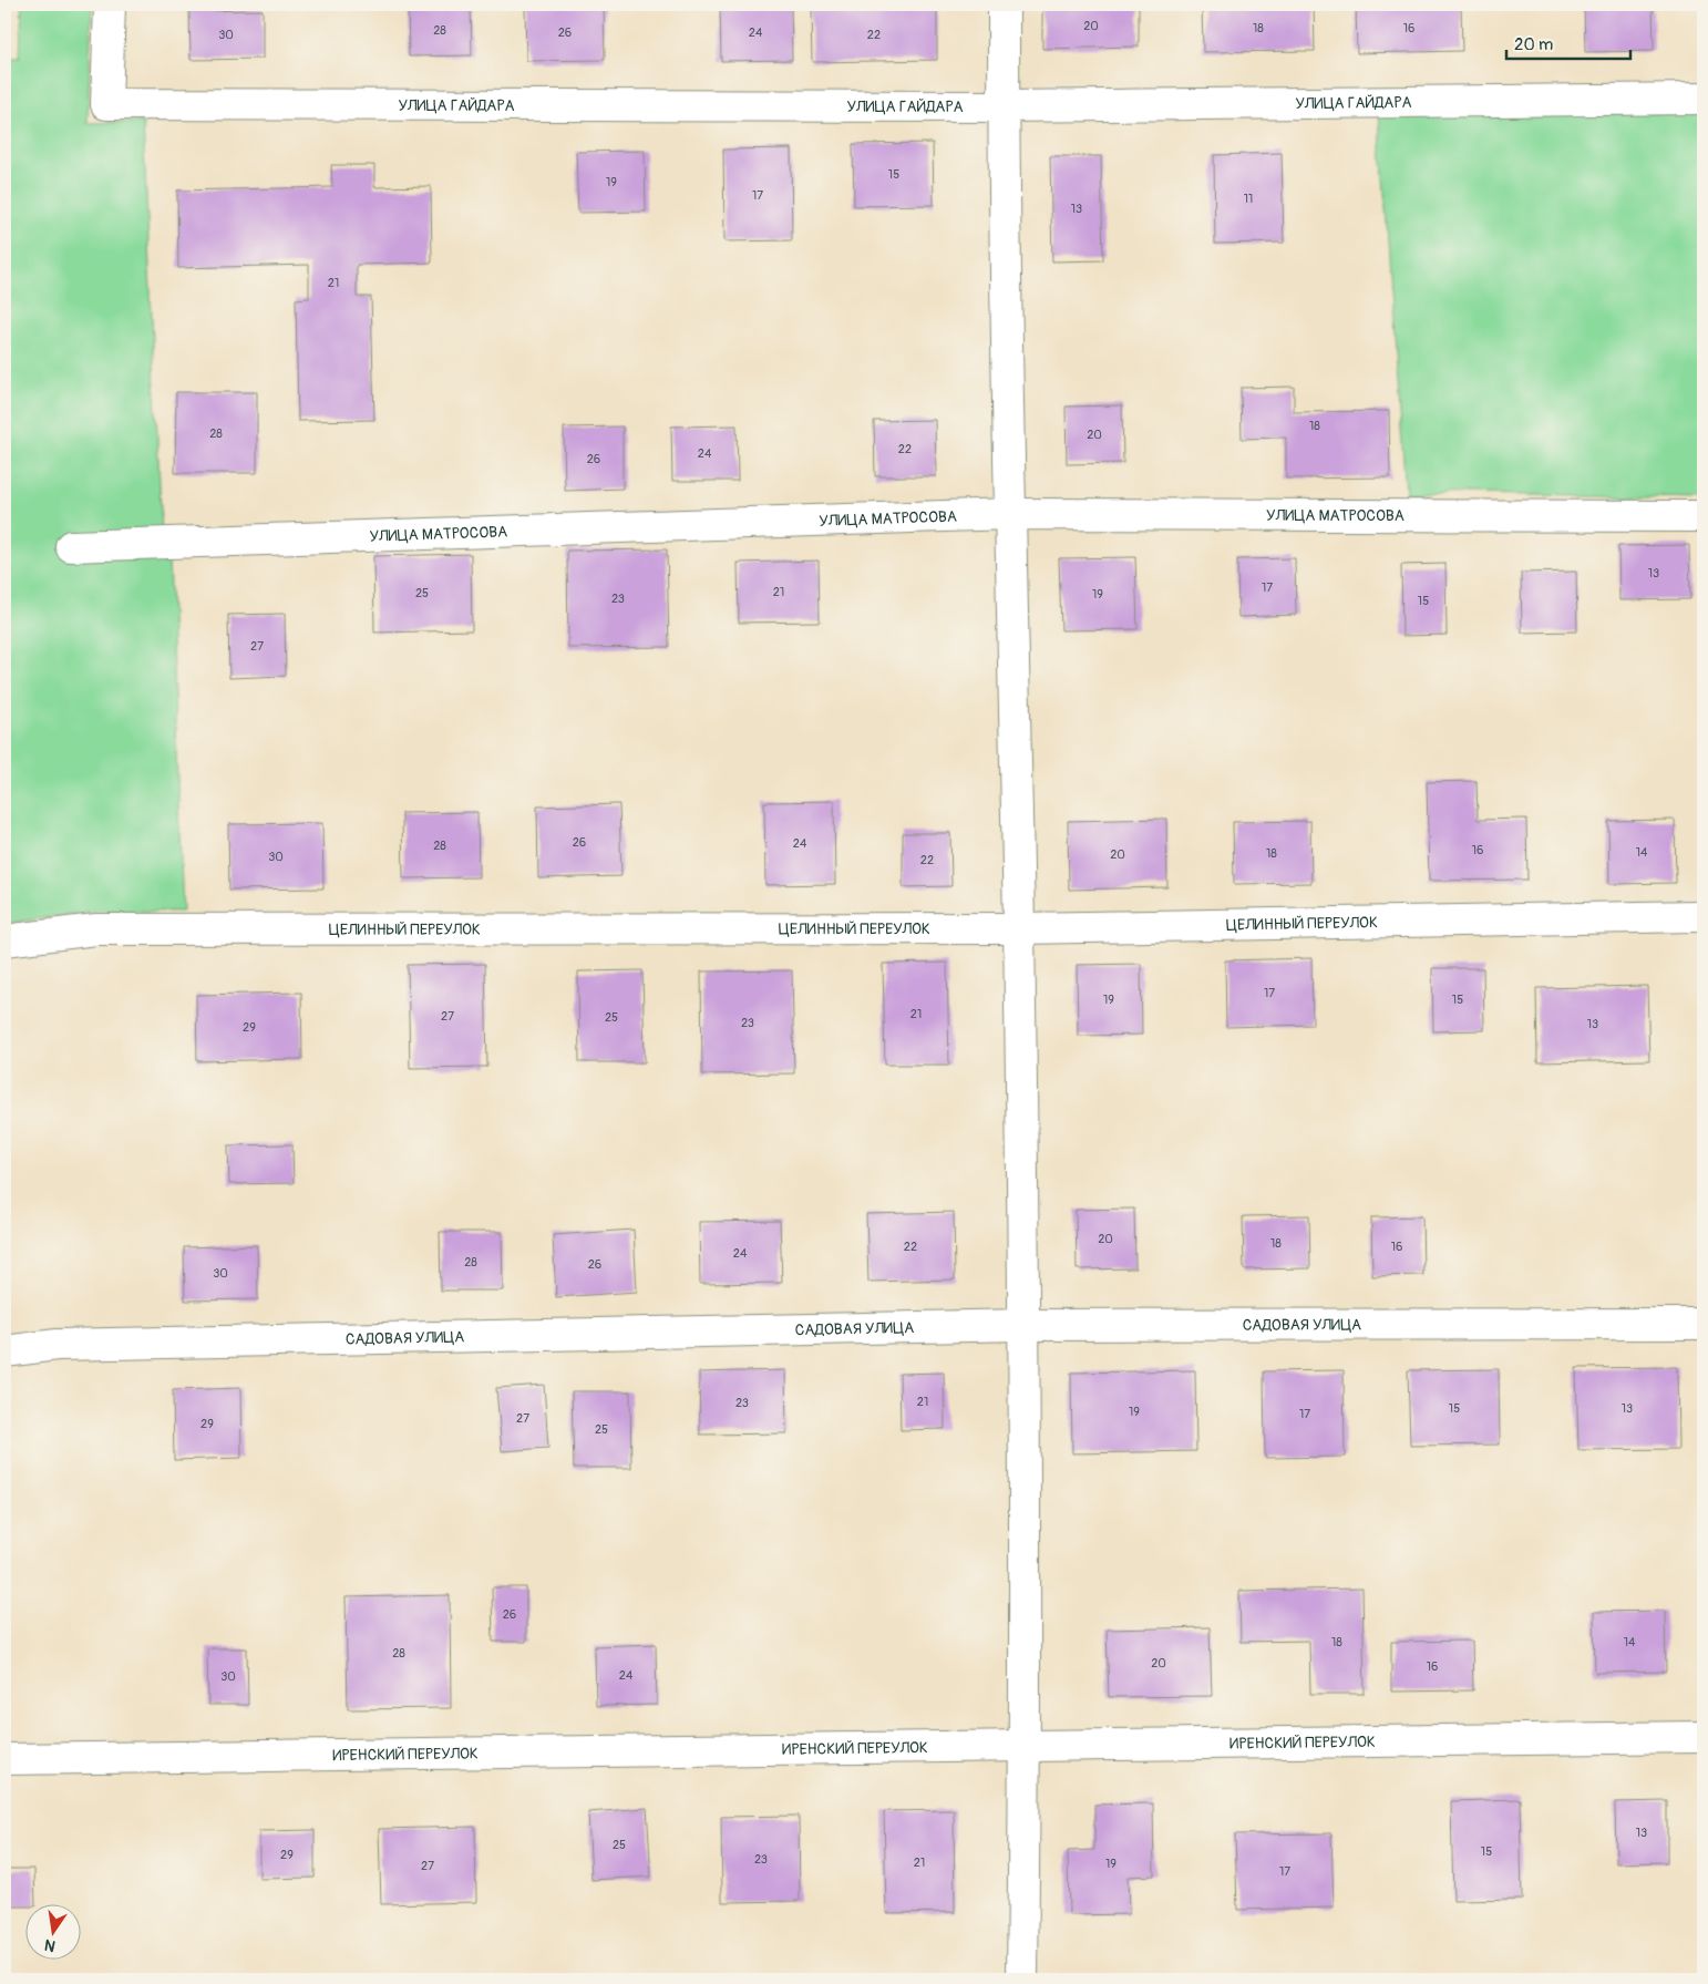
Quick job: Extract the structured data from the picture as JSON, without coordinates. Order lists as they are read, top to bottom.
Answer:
{
  "streets": {
    "street": [
      "УЛИЦА ГАЙДАРА",
      "УЛИЦА МАТРОСОВА",
      "ЦЕЛИННЫЙ ПЕРЕУЛОК",
      "САДОВАЯ УЛИЦА",
      "ИРЕНСКИЙ ПЕРЕУЛОК"
    ]
  },
  "house_numbers": [
    "20",
    "18",
    "16",
    "28",
    "26",
    "24",
    "30",
    "22",
    "15",
    "19",
    "17",
    "11",
    "13",
    "21",
    "18",
    "28",
    "20",
    "22",
    "24",
    "26",
    "13",
    "17",
    "21",
    "25",
    "19",
    "23",
    "15",
    "27",
    "26",
    "24",
    "28",
    "16",
    "14",
    "18",
    "20",
    "30",
    "22",
    "17",
    "19",
    "15",
    "21",
    "27",
    "25",
    "23",
    "13",
    "29",
    "20",
    "18",
    "22",
    "16",
    "24",
    "28",
    "26",
    "30",
    "21",
    "23",
    "15",
    "13",
    "19",
    "17",
    "27",
    "29",
    "25",
    "26",
    "18",
    "14",
    "28",
    "20",
    "16",
    "24",
    "30",
    "13",
    "25",
    "15",
    "29",
    "23",
    "21",
    "19",
    "27",
    "17"
  ],
  "scale_bar": "20 m",
  "north": "bottom"
}
